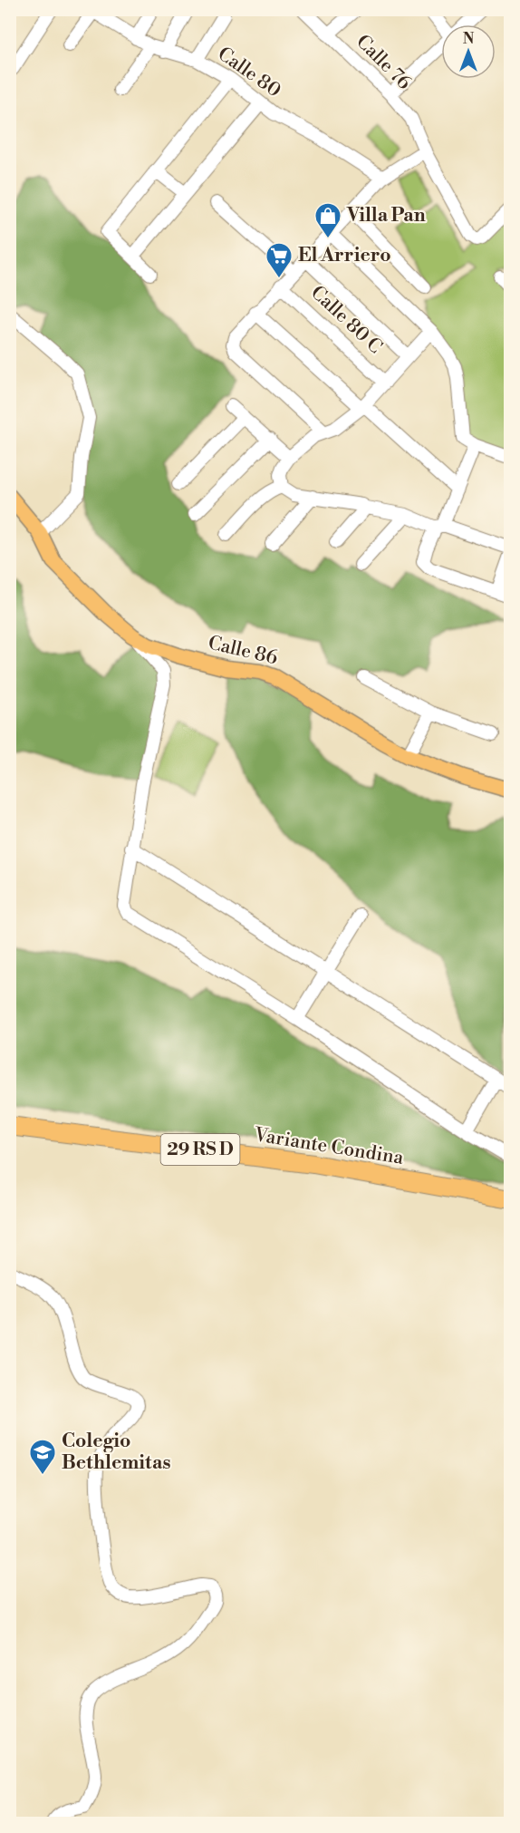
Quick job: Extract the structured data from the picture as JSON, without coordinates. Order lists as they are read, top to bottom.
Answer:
{
  "streets": {
    "highway": ["Variante Condina", "29 RS D"],
    "main road": ["Calle 86"],
    "street": ["Calle 76", "Calle 80", "Calle 80 C"]
  },
  "places": {
    "shop": ["Villa Pan"],
    "supermarket": ["El Arriero"],
    "school or university": ["Colegio Bethlemitas"]
  },
  "north": "top"
}
